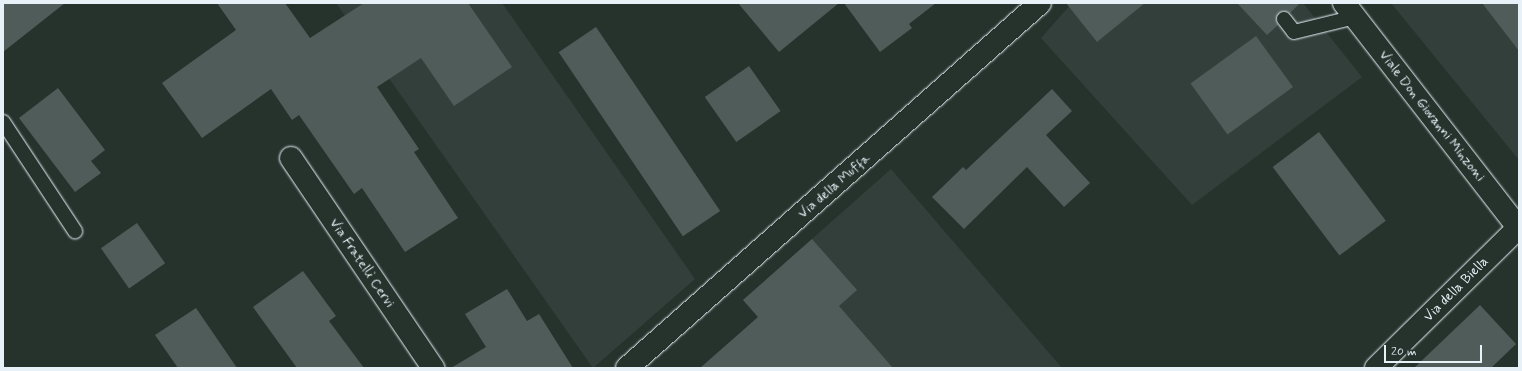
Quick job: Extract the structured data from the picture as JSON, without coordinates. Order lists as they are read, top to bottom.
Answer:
{
  "streets": {
    "street": [
      "Viale Don Giovanni Minzoni",
      "Via della Muffa",
      "Via Fratelli Cervi",
      "Via della Biella"
    ]
  },
  "crossings": [
    ["Viale Don Giovanni Minzoni", "Via della Biella"]
  ],
  "scale_bar": "20 m"
}
